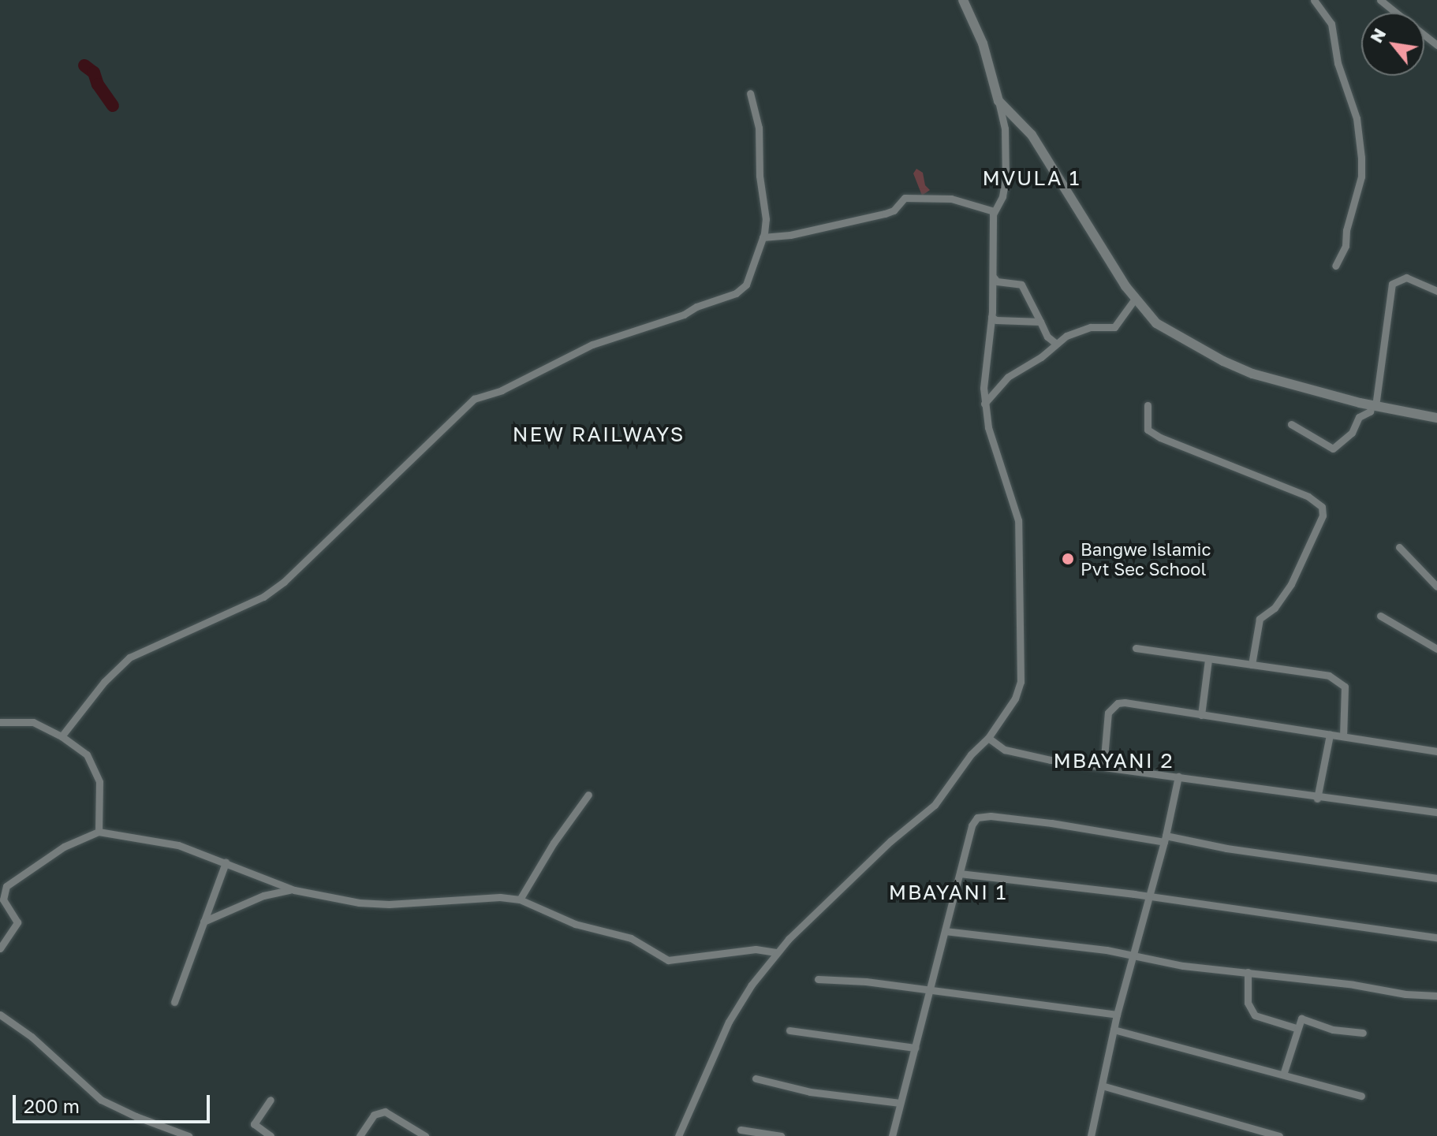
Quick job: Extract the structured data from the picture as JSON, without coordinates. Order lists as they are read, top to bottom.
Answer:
{
  "districts": [
    "MVULA 1",
    "NEW RAILWAYS",
    "MBAYANI 2",
    "MBAYANI 1"
  ],
  "places": ["Bangwe Islamic Pvt Sec School"],
  "scale_bar": "200 m",
  "north": "top left"
}
